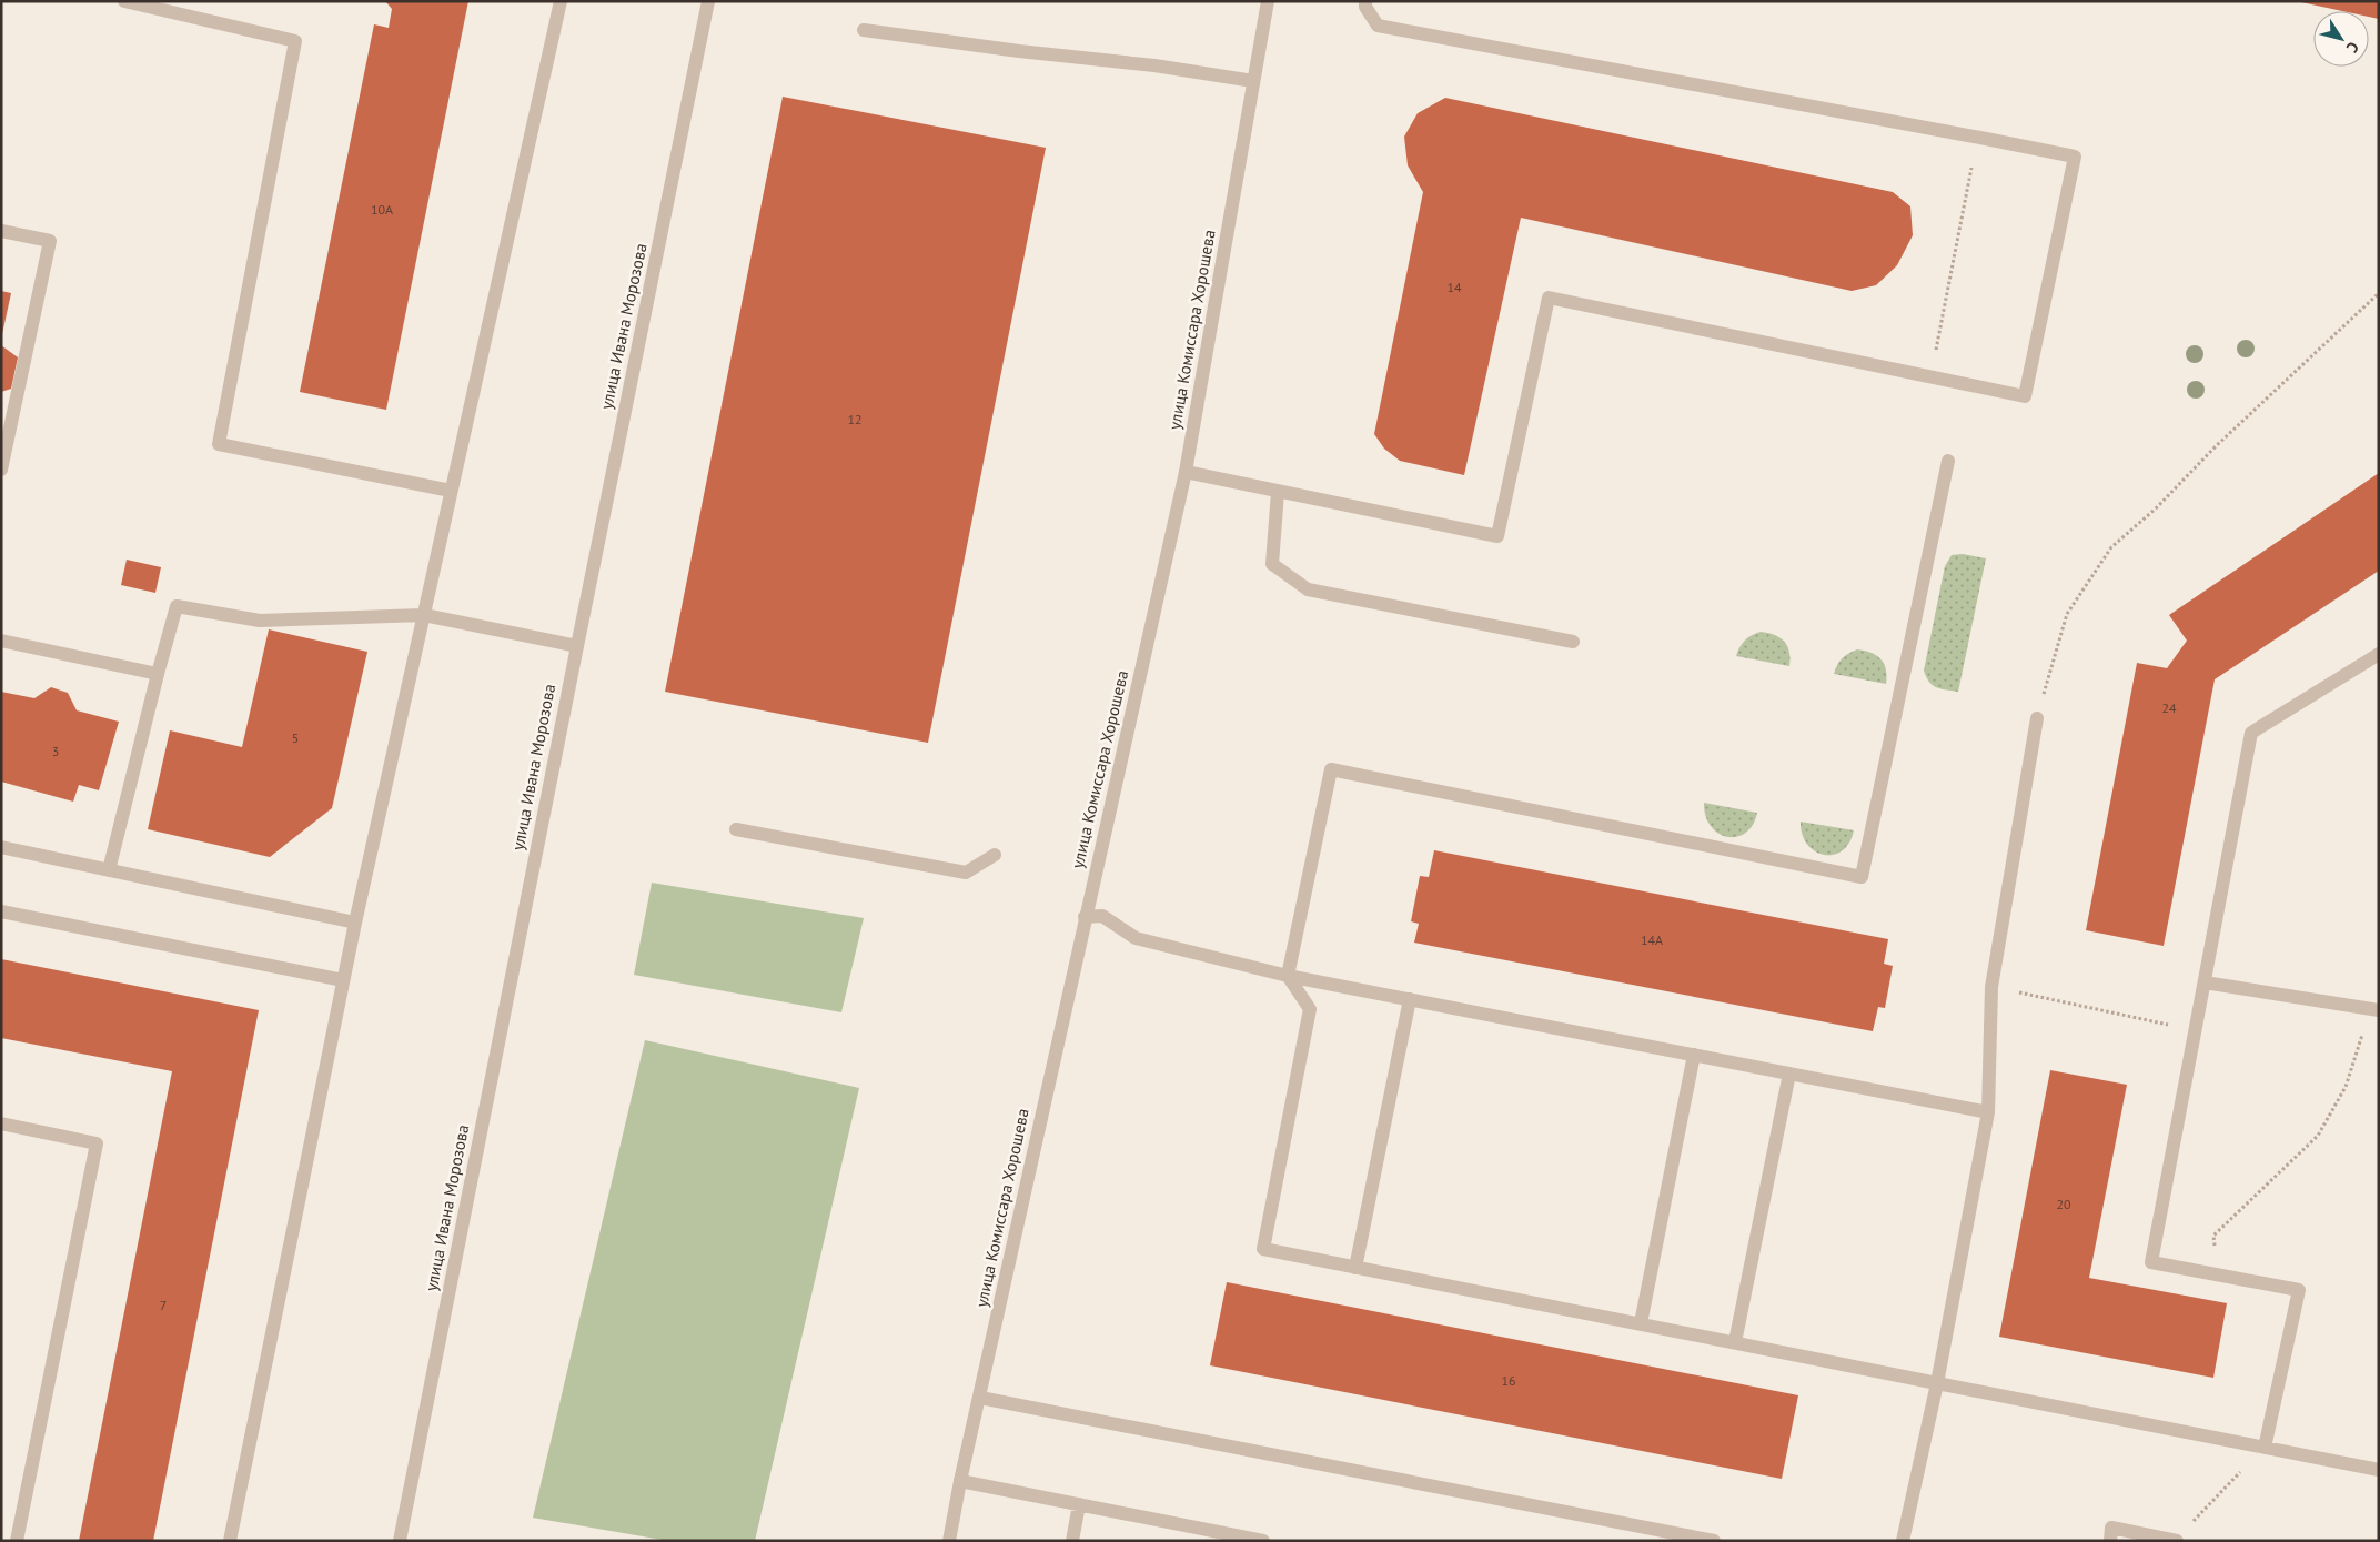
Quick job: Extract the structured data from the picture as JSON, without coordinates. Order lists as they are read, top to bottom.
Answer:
{
  "streets": {
    "street": ["улица Ивана Морозова", "улица Комиссара Хорошева"]
  },
  "house_numbers": [
    "10А",
    "14",
    "12",
    "24",
    "5",
    "3",
    "14А",
    "20",
    "7",
    "16"
  ],
  "north": "bottom right"
}
